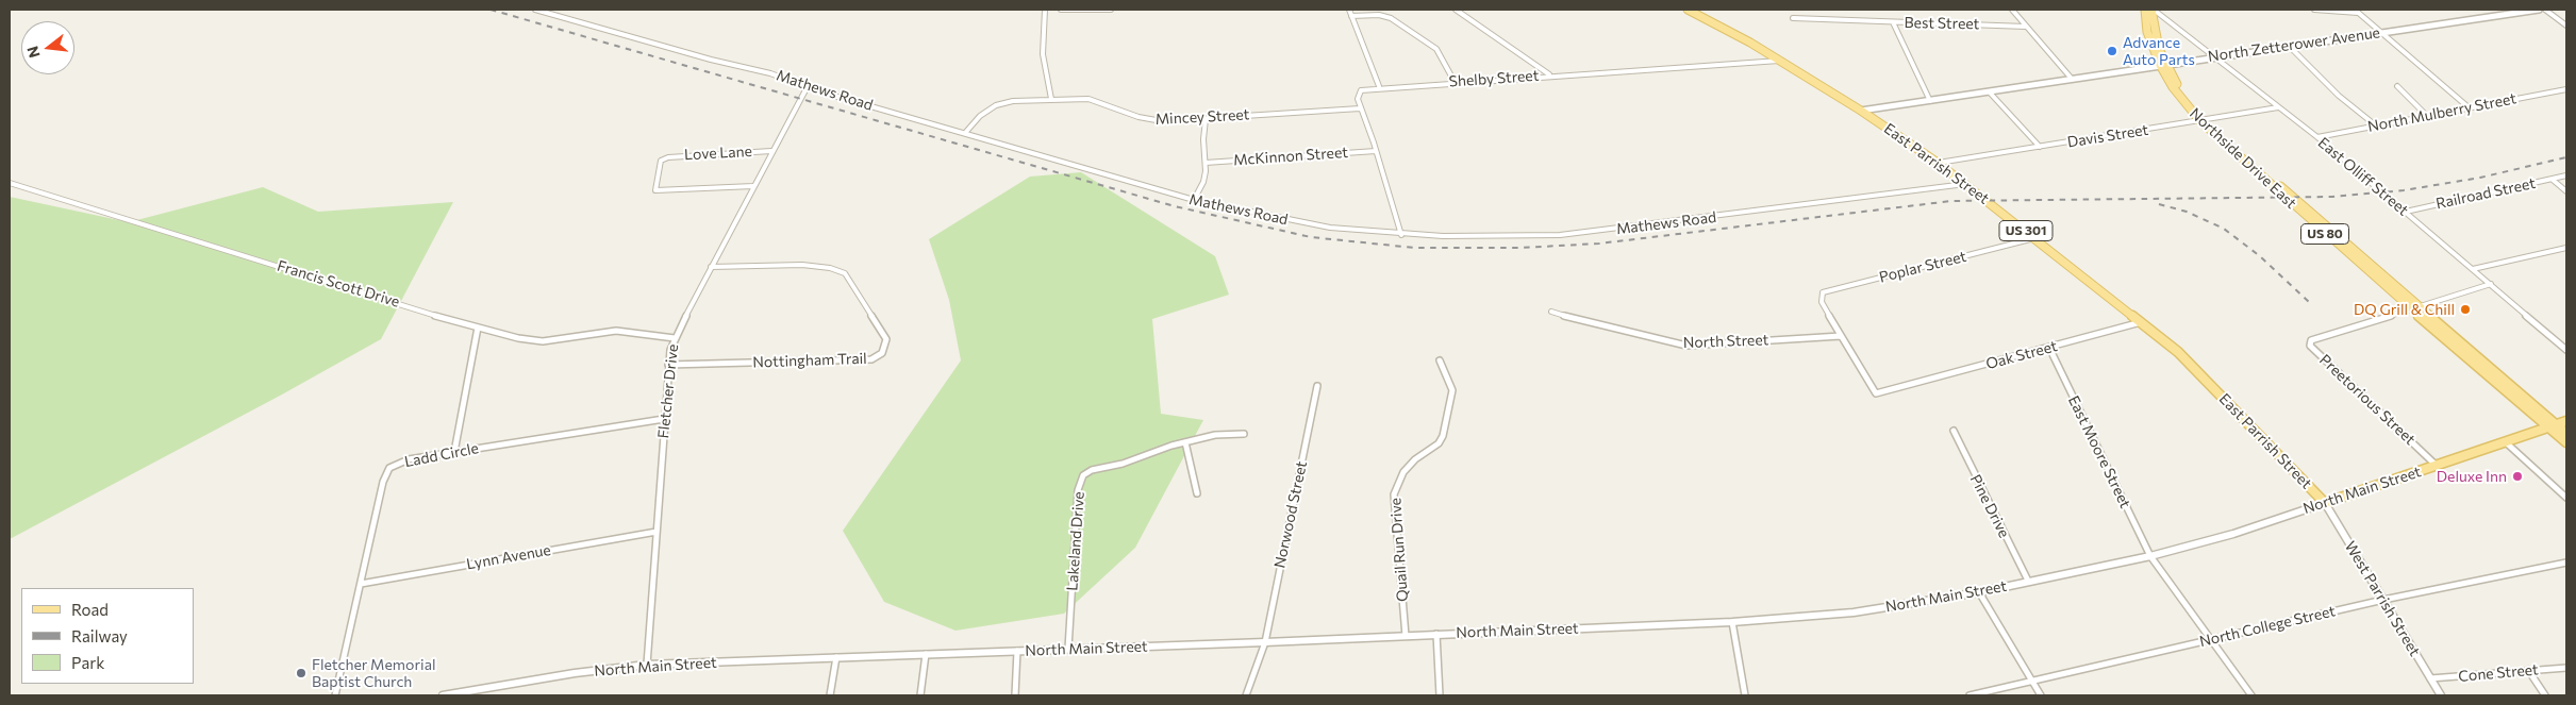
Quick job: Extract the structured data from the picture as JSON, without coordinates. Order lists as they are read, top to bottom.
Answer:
{
  "streets": {
    "main road": [
      "Northside Drive East",
      "East Parrish Street",
      "US 301",
      "US 80",
      "North Main Street"
    ],
    "street": [
      "Best Street",
      "North Zetterower Avenue",
      "Shelby Street",
      "Mathews Road",
      "North Mulberry Street",
      "Mincey Street",
      "Davis Street",
      "Love Lane",
      "McKinnon Street",
      "East Olliff Street",
      "Railroad Street",
      "Poplar Street",
      "Francis Scott Drive",
      "North Street",
      "Oak Street",
      "Nottingham Trail",
      "Fletcher Drive",
      "Preetorious Street",
      "East Moore Street",
      "Ladd Circle",
      "Pine Drive",
      "Norwood Street",
      "Lakeland Drive",
      "Quail Run Drive",
      "Lynn Avenue",
      "West Parrish Street",
      "North College Street",
      "Cone Street"
    ]
  },
  "crossings": [
    ["North Zetterower Avenue", "Northside Drive East"],
    ["North Zetterower Avenue", "East Parrish Street"],
    ["North Zetterower Avenue", "East Olliff Street"],
    ["Shelby Street", "Mincey Street"],
    ["Shelby Street", "East Parrish Street"],
    ["Mathews Road", "Mincey Street"],
    ["Mathews Road", "East Parrish Street"],
    ["Mathews Road", "Fletcher Drive"],
    ["North Mulberry Street", "East Olliff Street"],
    ["Davis Street", "Northside Drive East"],
    ["Davis Street", "East Parrish Street"],
    ["Davis Street", "East Olliff Street"],
    ["Love Lane", "Fletcher Drive"],
    ["Northside Drive East", "East Olliff Street"],
    ["Northside Drive East", "Preetorious Street"],
    ["Northside Drive East", "North Main Street"],
    ["East Parrish Street", "Poplar Street"],
    ["East Parrish Street", "Oak Street"],
    ["East Parrish Street", "North Main Street"],
    ["East Parrish Street", "West Parrish Street"],
    ["East Olliff Street", "Railroad Street"],
    ["Poplar Street", "North Street"],
    ["Poplar Street", "Oak Street"],
    ["Francis Scott Drive", "Fletcher Drive"],
    ["North Street", "Oak Street"],
    ["Oak Street", "East Moore Street"],
    ["Nottingham Trail", "Fletcher Drive"],
    ["Fletcher Drive", "Ladd Circle"],
    ["Fletcher Drive", "North Main Street"],
    ["Fletcher Drive", "Lynn Avenue"],
    ["Preetorious Street", "North Main Street"],
    ["East Moore Street", "North Main Street"],
    ["East Moore Street", "North College Street"],
    ["Ladd Circle", "Lynn Avenue"],
    ["North Main Street", "Pine Drive"],
    ["North Main Street", "Norwood Street"],
    ["North Main Street", "Lakeland Drive"],
    ["North Main Street", "Quail Run Drive"],
    ["North Main Street", "West Parrish Street"],
    ["West Parrish Street", "North College Street"],
    ["West Parrish Street", "Cone Street"]
  ],
  "places": [
    "Advance Auto Parts",
    "DQ Grill & Chill",
    "Deluxe Inn",
    "Fletcher Memorial Baptist Church"
  ],
  "legend": ["Road", "Railway", "Park"],
  "north": "left"
}
